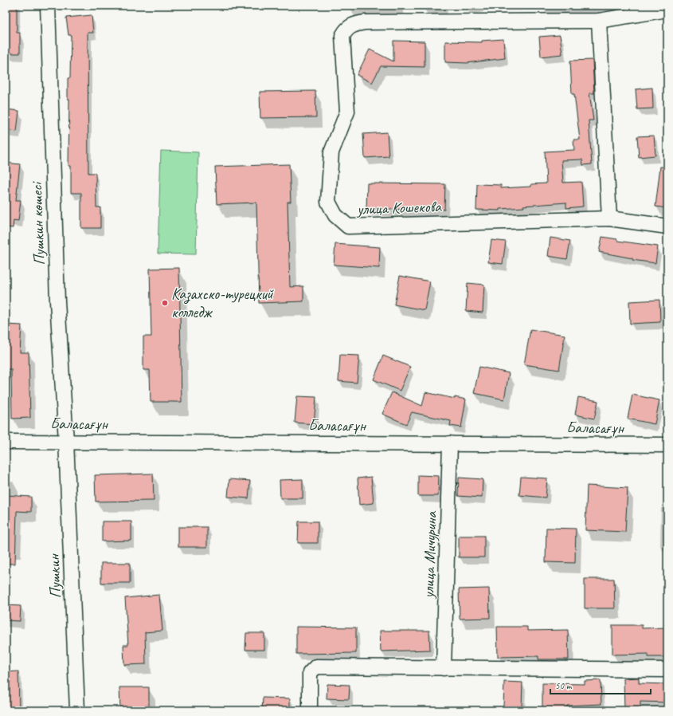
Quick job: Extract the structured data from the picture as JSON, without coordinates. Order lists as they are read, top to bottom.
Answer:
{
  "streets": {
    "street": [
      "улица Кошекова",
      "Пушкин көшесі",
      "Баласағұн",
      "улица Мичурина",
      "Пушкин"
    ]
  },
  "crossings": [
    ["Пушкин көшесі", "Баласағұн"],
    ["Пушкин көшесі", "Пушкин"],
    ["Баласағұн", "улица Мичурина"],
    ["Баласағұн", "Пушкин"]
  ],
  "places": ["Казахско-турецкий колледж"],
  "scale_bar": "50 m"
}
